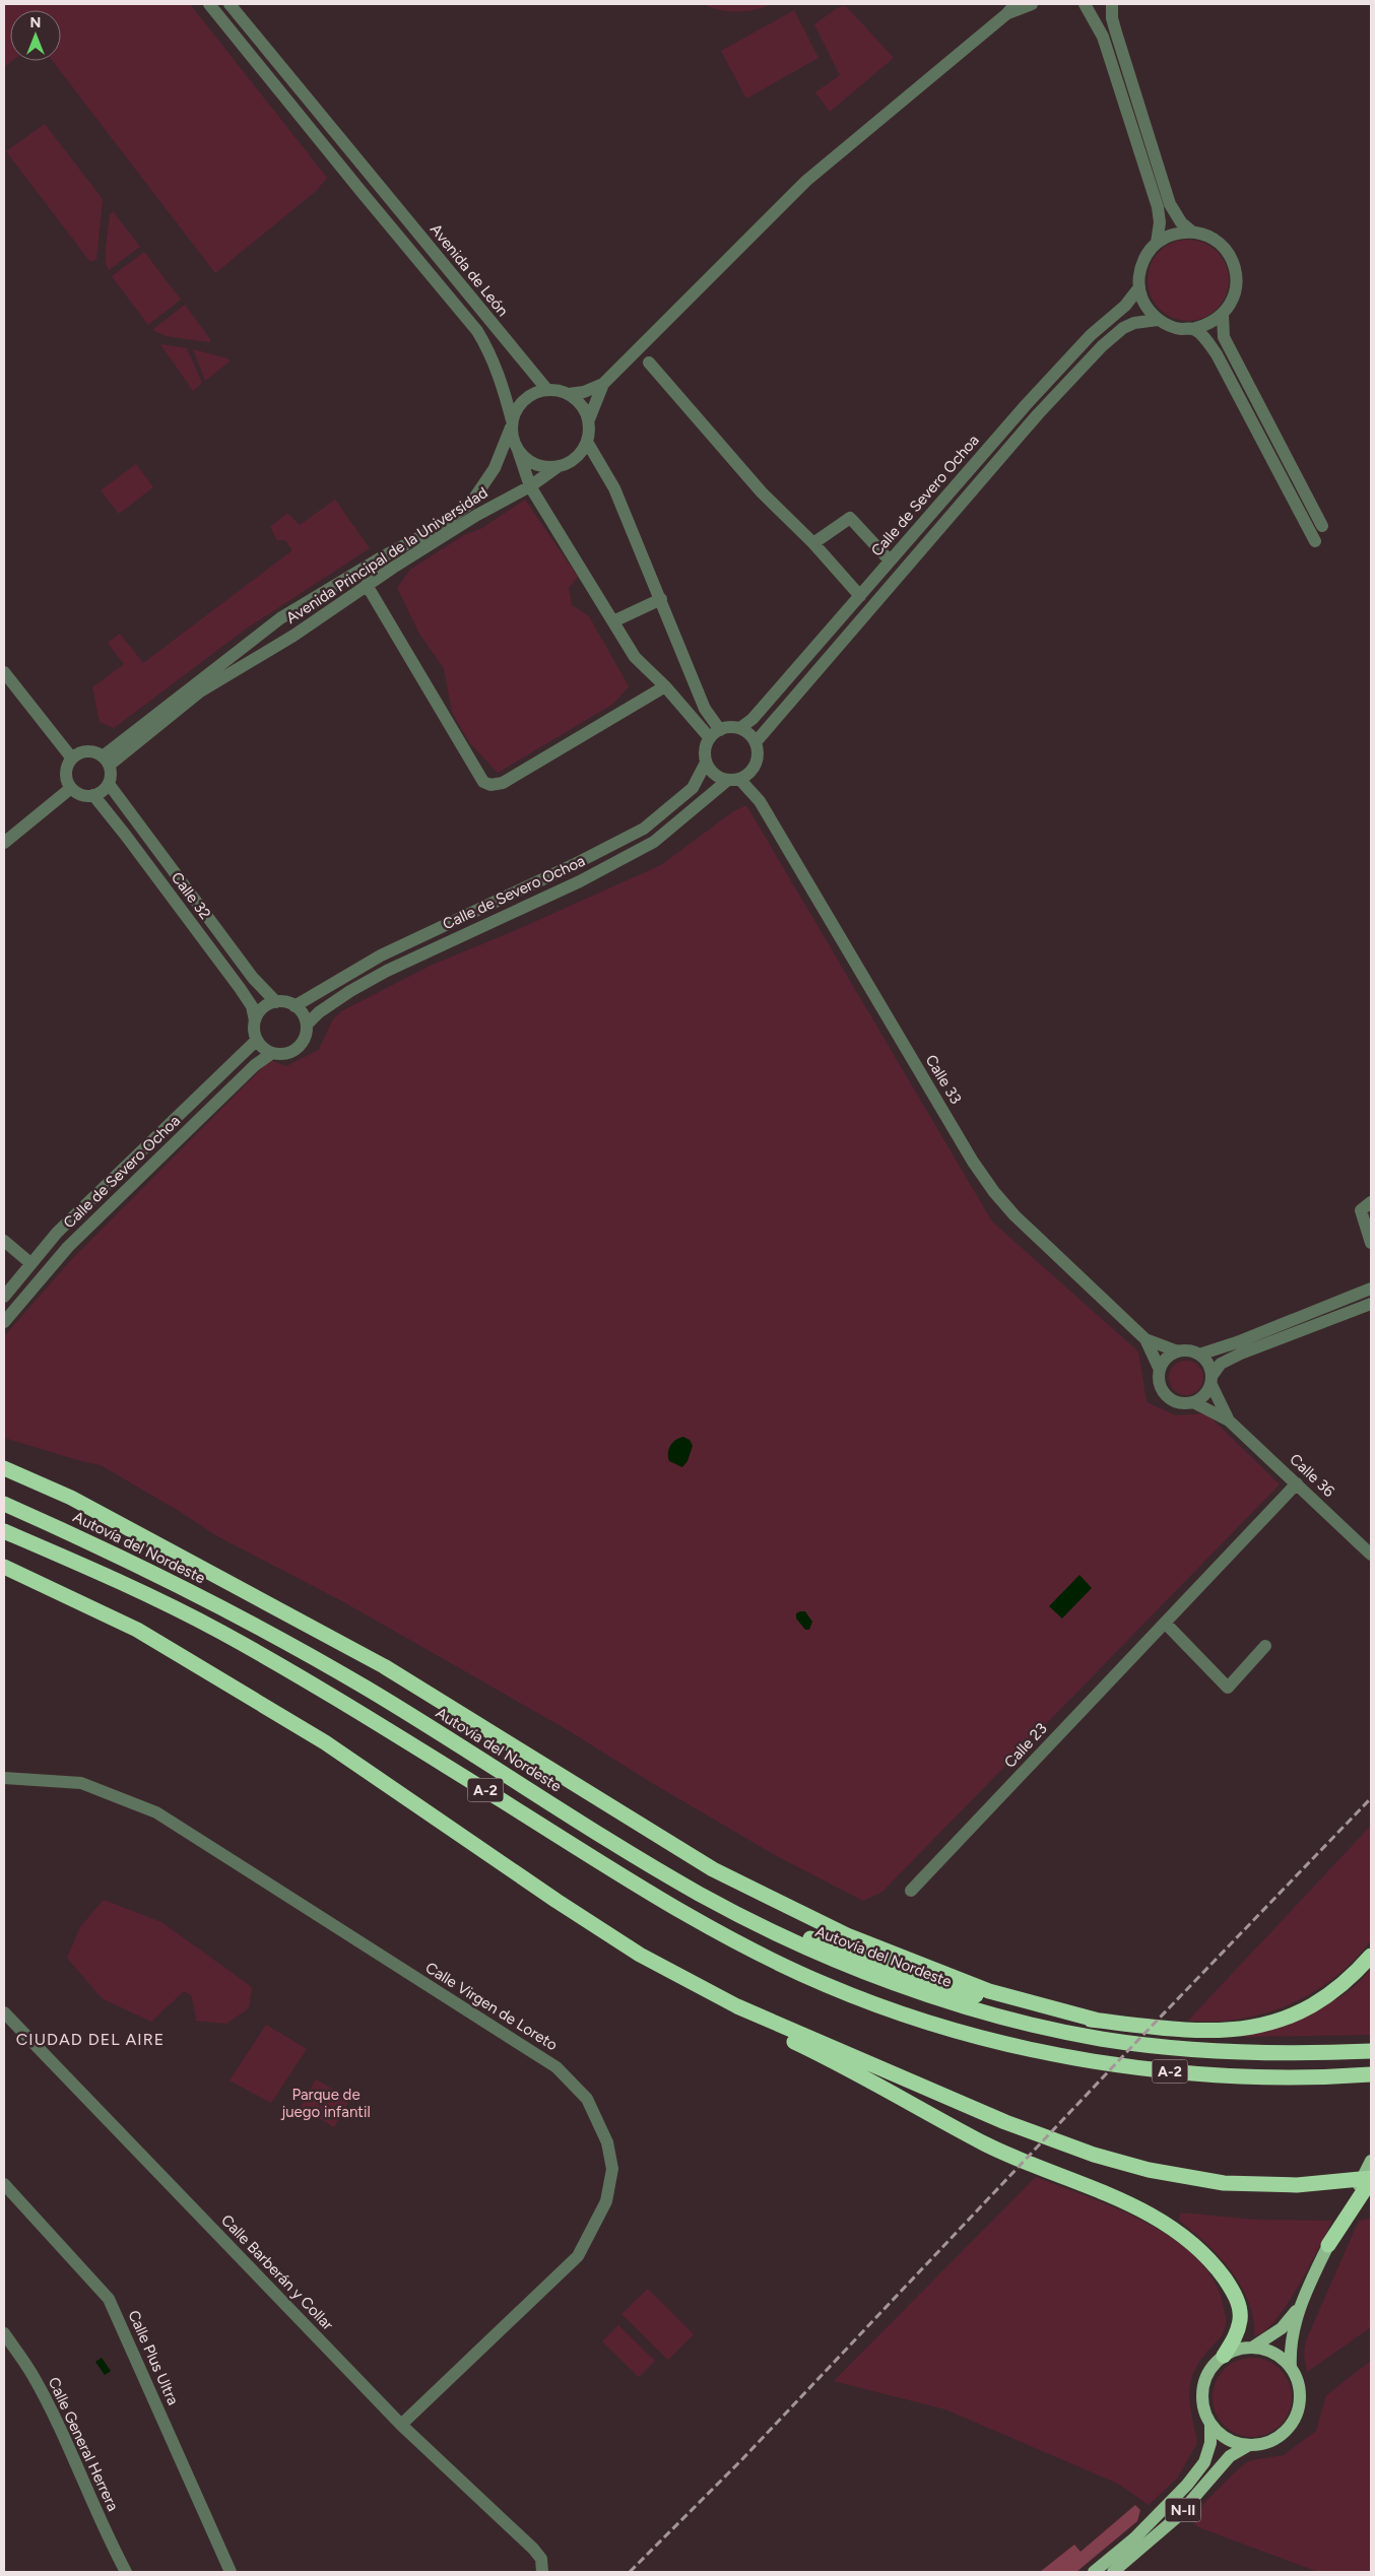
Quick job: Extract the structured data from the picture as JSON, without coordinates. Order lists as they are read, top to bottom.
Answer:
{
  "streets": {
    "highway": ["Autovía del Nordeste", "A-2"],
    "main road": ["N-II"],
    "street": [
      "Avenida de León",
      "Calle de Severo Ochoa",
      "Avenida Principal de la Universidad",
      "Calle 32",
      "Calle 33",
      "Calle 36",
      "Calle 23",
      "Calle Virgen de Loreto",
      "Calle Barberán y Collar",
      "Calle Plus Ultra",
      "Calle General Herrera"
    ]
  },
  "crossings": [
    ["Avenida de León", "Avenida Principal de la Universidad"],
    ["Calle de Severo Ochoa", "Calle 32"],
    ["Calle de Severo Ochoa", "Calle 33"],
    ["Avenida Principal de la Universidad", "Calle 32"],
    ["Calle 33", "Calle 36"],
    ["Calle 36", "Calle 23"],
    ["Autovía del Nordeste", "A-2"],
    ["Calle Virgen de Loreto", "Calle Barberán y Collar"]
  ],
  "districts": ["CIUDAD DEL AIRE"],
  "parks": ["Parque de juego infantil"],
  "north": "top"
}
